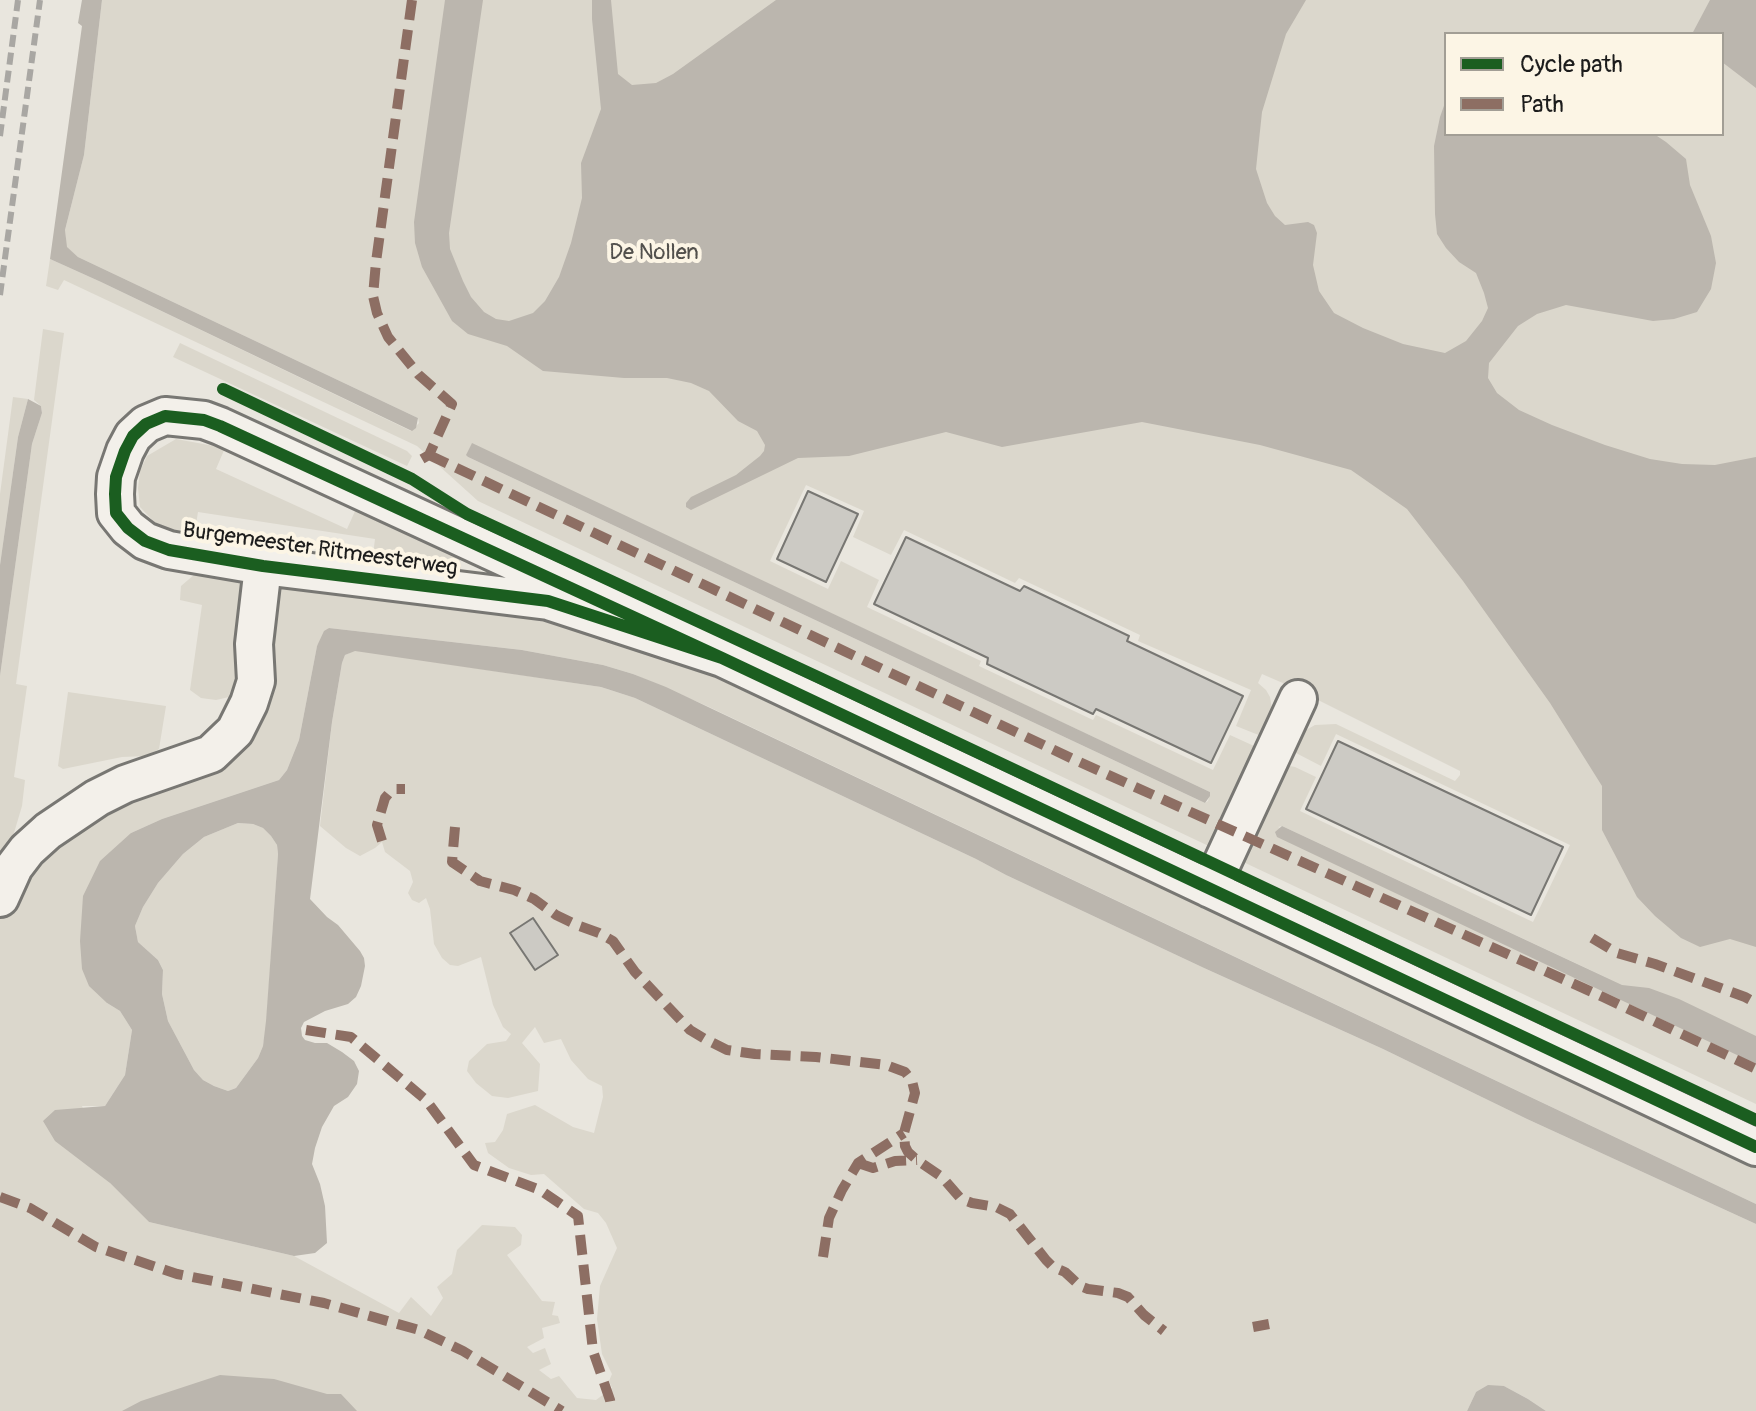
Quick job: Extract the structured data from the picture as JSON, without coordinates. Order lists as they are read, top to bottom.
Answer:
{
  "streets": {
    "street": ["Burgemeester Ritmeesterweg"]
  },
  "parks": ["De Nollen"],
  "legend": ["Cycle path", "Path"]
}
